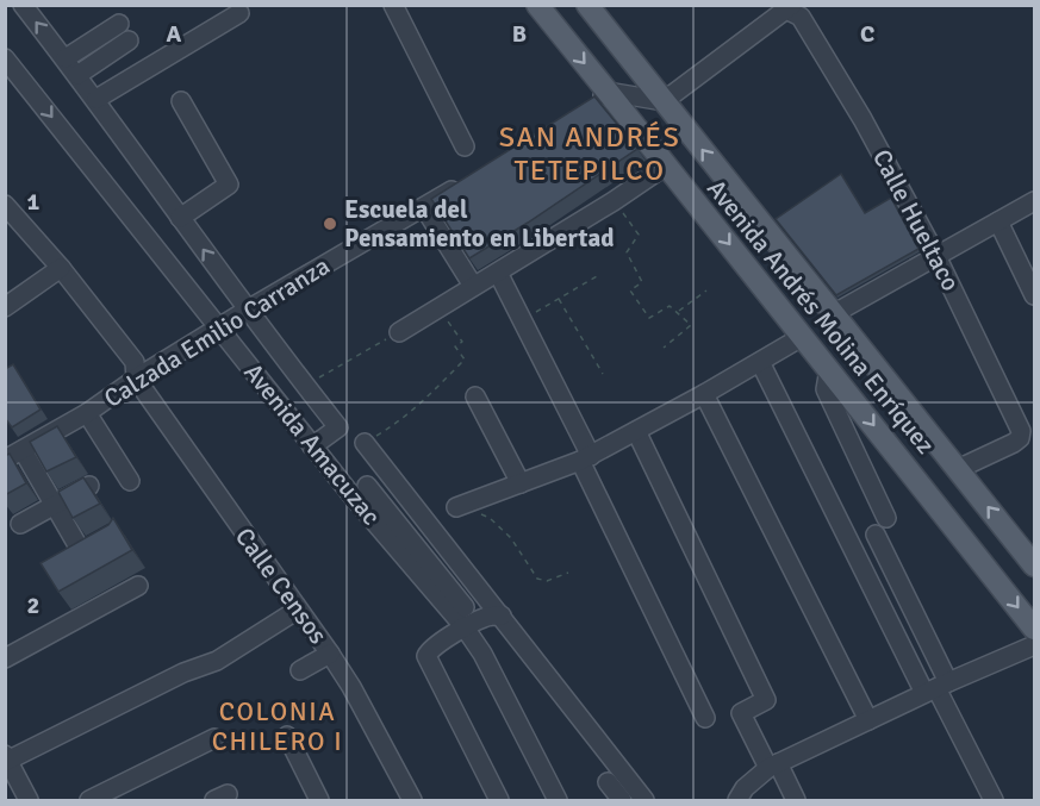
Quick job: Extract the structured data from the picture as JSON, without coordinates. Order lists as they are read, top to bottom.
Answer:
{
  "streets": {
    "main road": ["Avenida Andrés Molina Enríquez"],
    "street": [
      "Calle Hueltaco",
      "Calzada Emilio Carranza",
      "Avenida Amacuzac",
      "Calle Censos"
    ]
  },
  "crossings": [
    ["Calle Hueltaco", "Avenida Andrés Molina Enríquez"],
    ["Calzada Emilio Carranza", "Avenida Amacuzac"],
    ["Calzada Emilio Carranza", "Calle Censos"]
  ],
  "districts": ["SAN ANDRÉS TETEPILCO", "COLONIA CHILERO I"],
  "places": ["Escuela del Pensamiento en Libertad"],
  "grid": {
    "columns": ["A", "B", "C"],
    "rows": ["1", "2"]
  }
}
